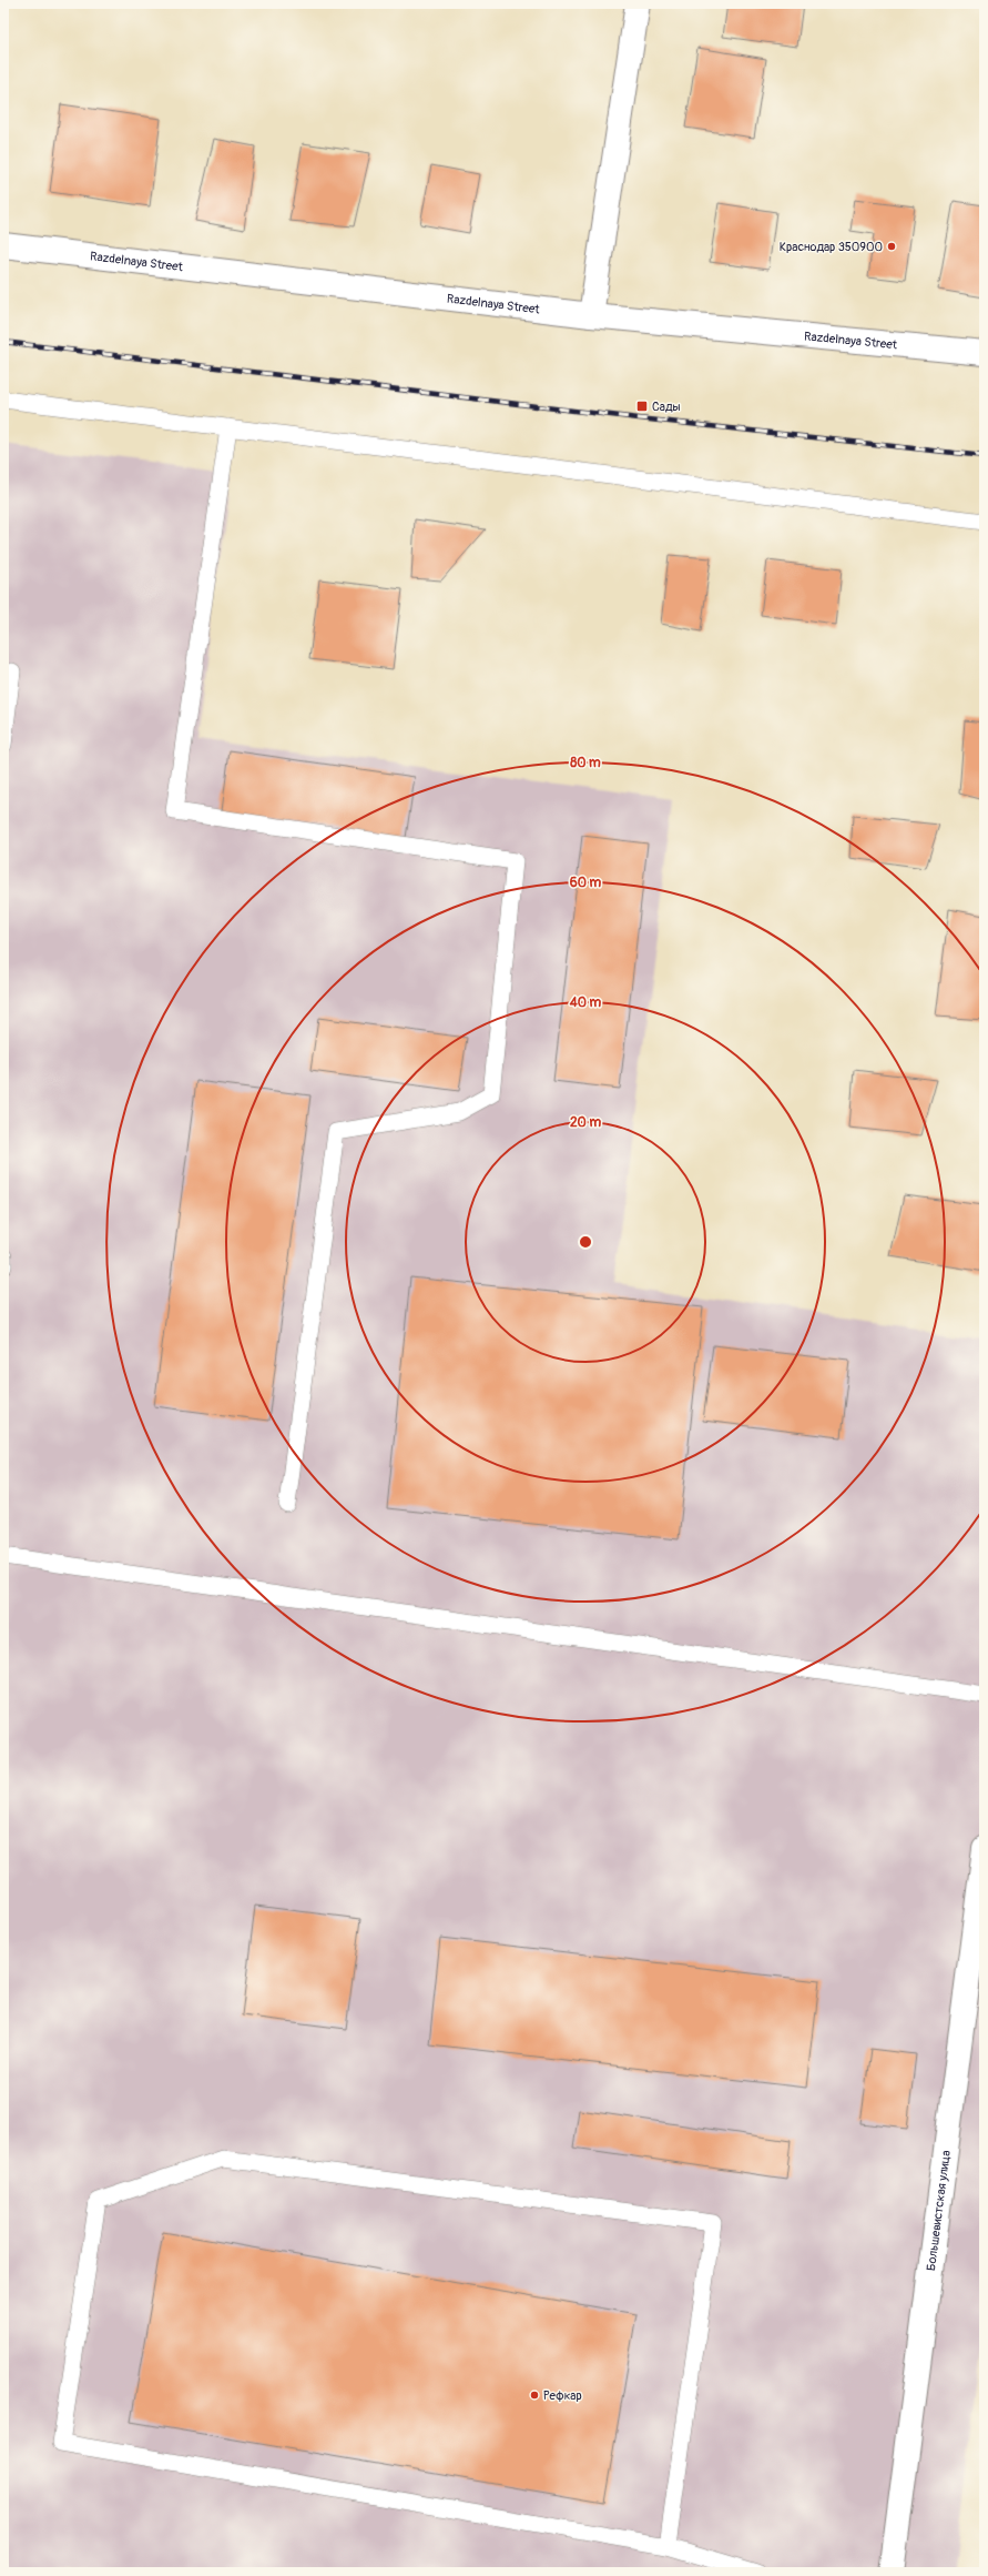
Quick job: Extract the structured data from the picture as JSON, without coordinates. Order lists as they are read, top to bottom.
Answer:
{
  "streets": {
    "street": ["Razdelnaya Street", "Большевистская улица"]
  },
  "places": {
    "other": ["Краснодар 350900", "Рефкар"],
    "transit": ["Сады"]
  },
  "rings": [
    "80 m",
    "60 m",
    "40 m",
    "20 m"
  ]
}
